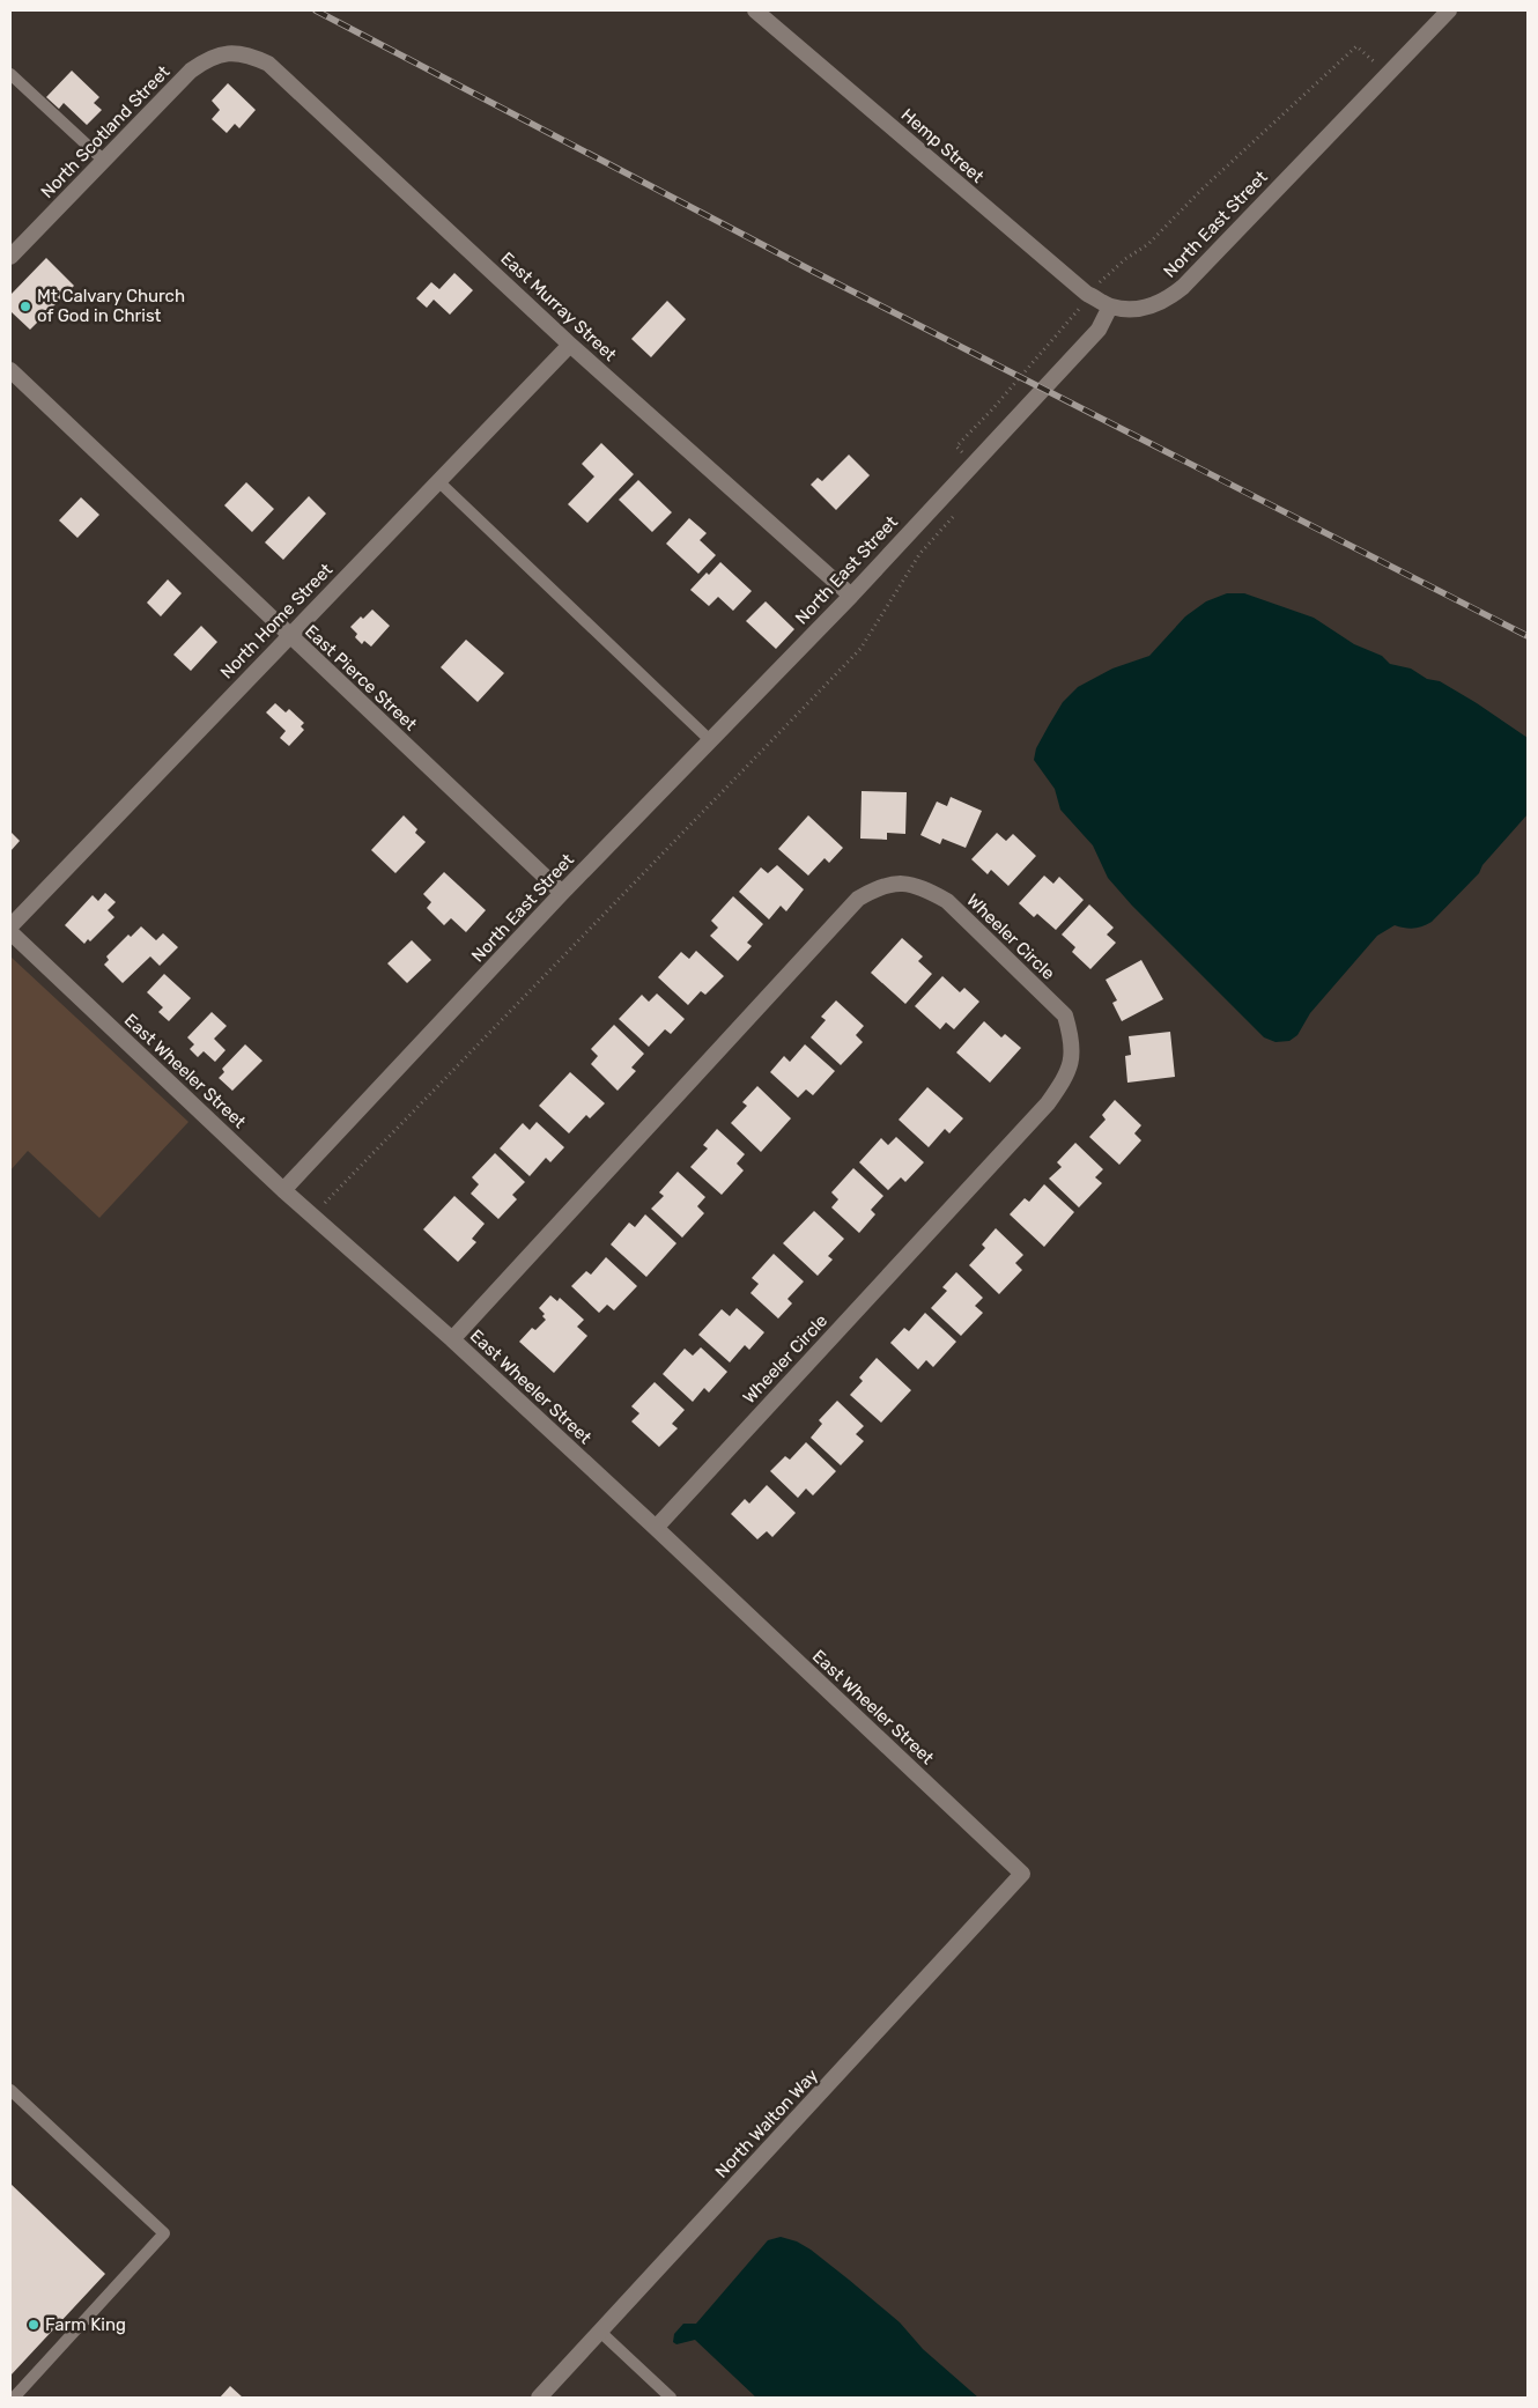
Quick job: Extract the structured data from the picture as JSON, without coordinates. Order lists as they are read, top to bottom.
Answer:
{
  "streets": {
    "street": [
      "North Scotland Street",
      "Hemp Street",
      "North East Street",
      "East Murray Street",
      "North Home Street",
      "East Pierce Street",
      "Wheeler Circle",
      "East Wheeler Street",
      "North Walton Way"
    ]
  },
  "crossings": [
    ["North Scotland Street", "East Murray Street"],
    ["Hemp Street", "North East Street"],
    ["North East Street", "East Murray Street"],
    ["North East Street", "East Pierce Street"],
    ["North East Street", "East Wheeler Street"],
    ["East Murray Street", "North Home Street"],
    ["North Home Street", "East Pierce Street"],
    ["Wheeler Circle", "East Wheeler Street"],
    ["East Wheeler Street", "North Walton Way"]
  ],
  "places": ["Mt Calvary Church of God in Christ", "Farm King"]
}
